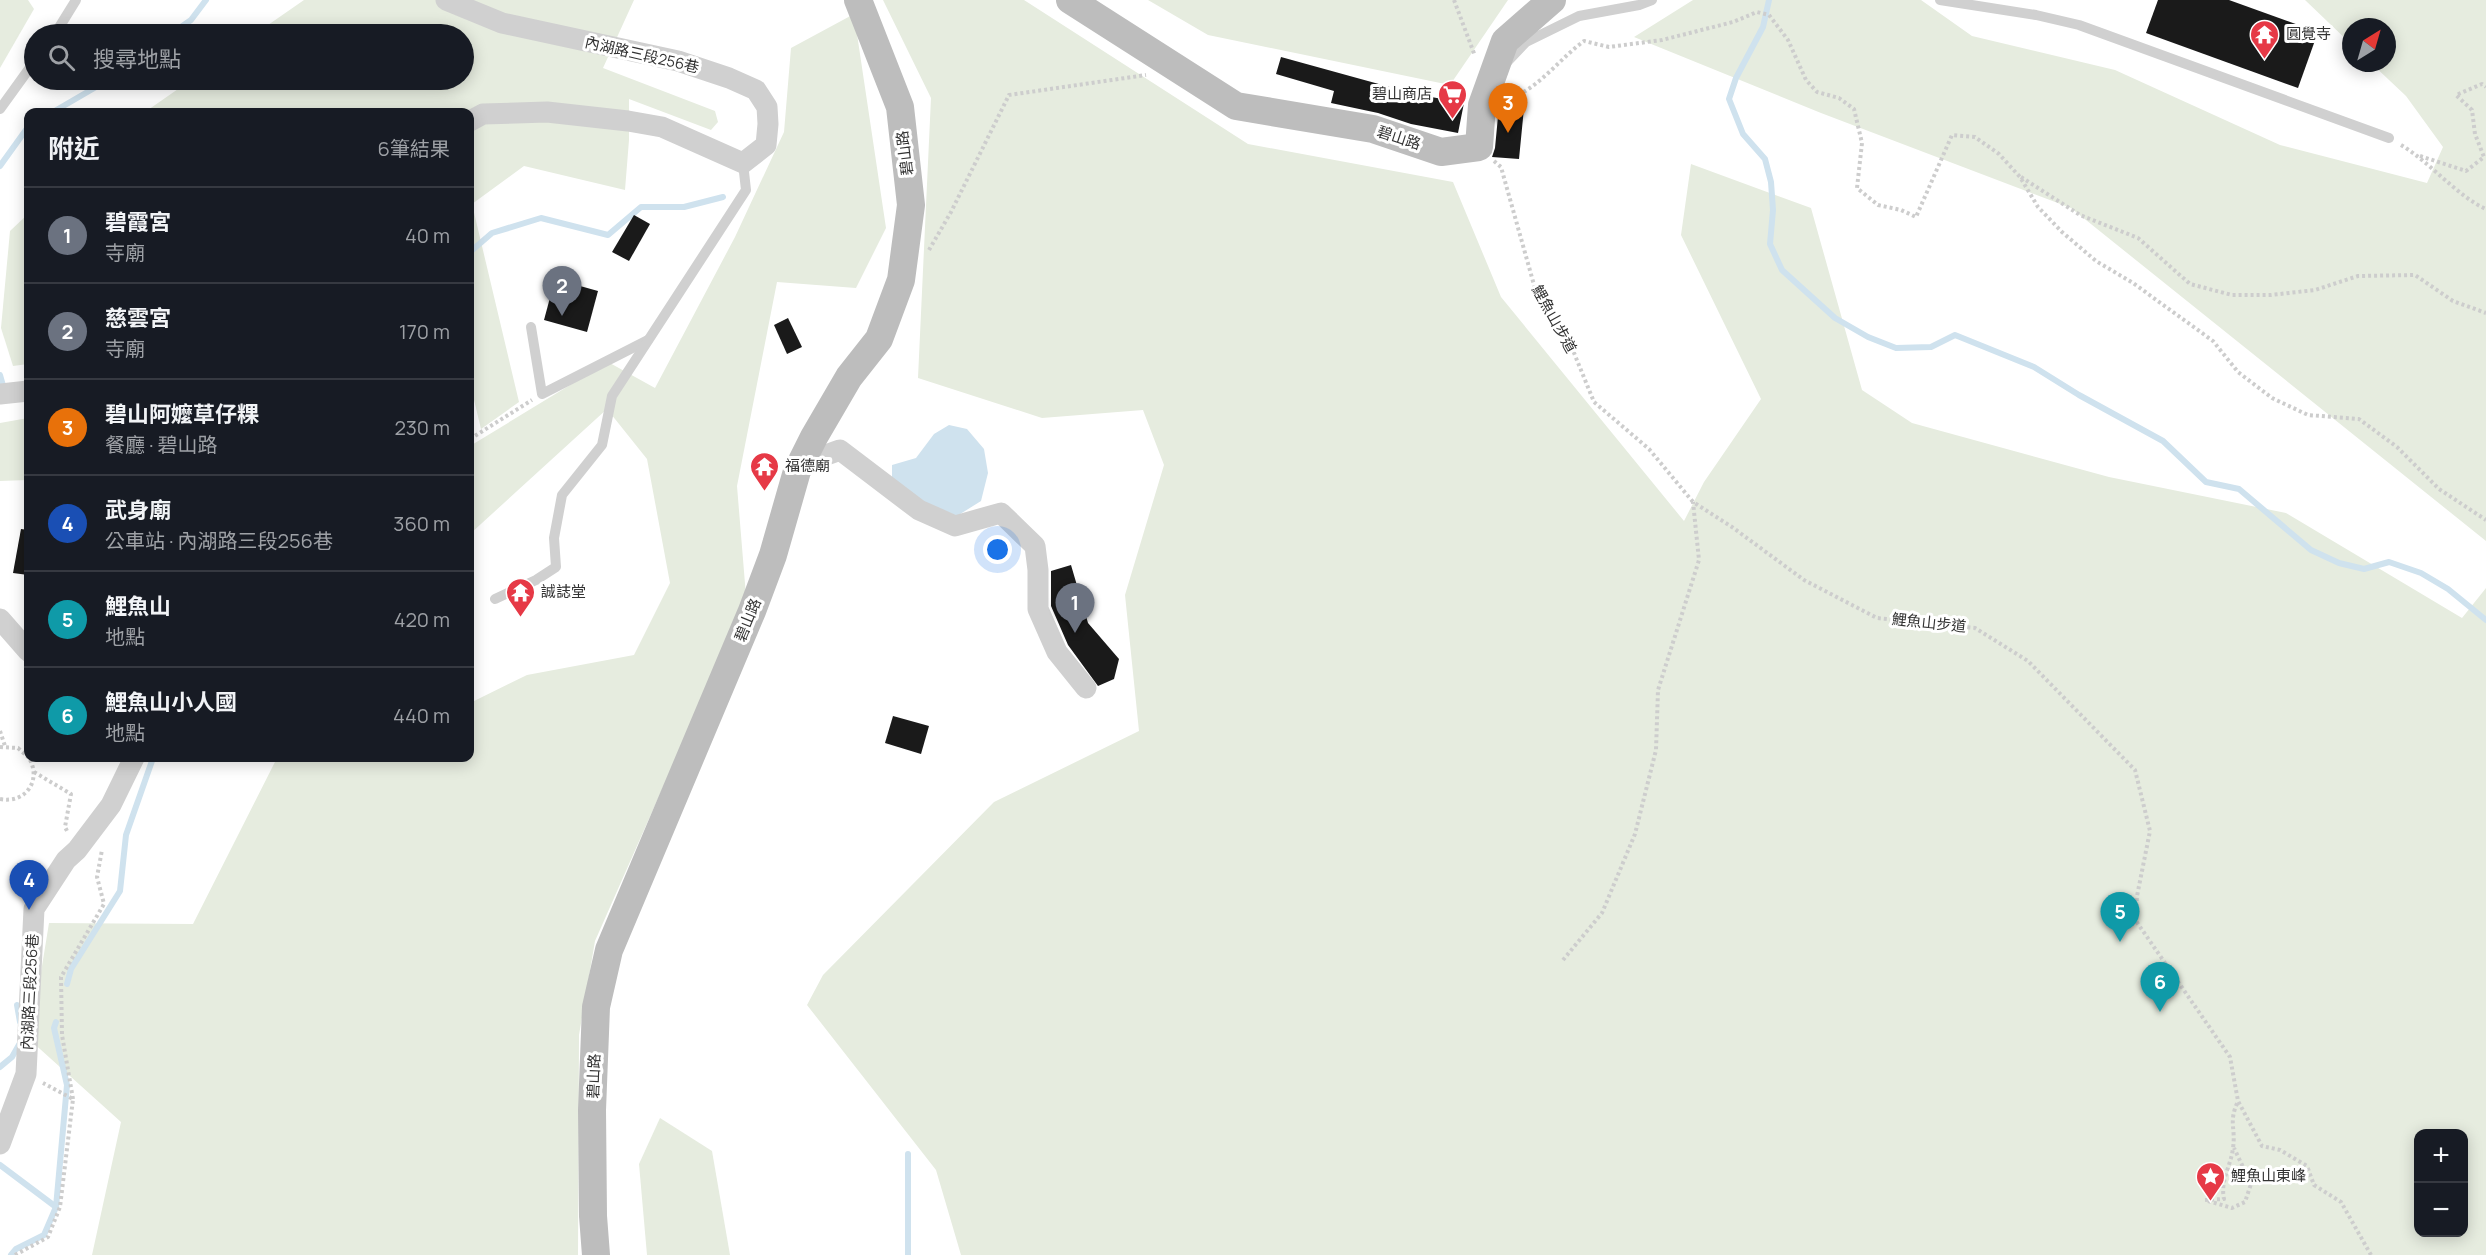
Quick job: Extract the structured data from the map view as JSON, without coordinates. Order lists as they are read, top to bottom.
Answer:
{
  "streets": {
    "street": ["內湖路三段256巷", "碧山路"],
    "path": ["鯉魚山步道"]
  },
  "crossings": [
    ["碧山路", "鯉魚山步道"]
  ],
  "places": {
    "temple": ["圓覺寺", "福德廟", "誠誌堂"],
    "supermarket": ["碧山商店"],
    "place": ["鯉魚山東峰"]
  },
  "north": "top right",
  "page": {
    "search": "搜尋地點",
    "pins": [
      "3",
      "2",
      "1",
      "4",
      "5",
      "6"
    ],
    "heading": ["附近", "6筆結果"],
    "list": [
      {
        "mark": "1",
        "name": "碧霞宮",
        "note": "寺廟",
        "value": "40 m"
      },
      {
        "mark": "2",
        "name": "慈雲宮",
        "note": "寺廟",
        "value": "170 m"
      },
      {
        "mark": "3",
        "name": "碧山阿嬤草仔粿",
        "note": "餐廳 · 碧山路",
        "value": "230 m"
      },
      {
        "mark": "4",
        "name": "武身廟",
        "note": "公車站 · 內湖路三段256巷",
        "value": "360 m"
      },
      {
        "mark": "5",
        "name": "鯉魚山",
        "note": "地點",
        "value": "420 m"
      },
      {
        "mark": "6",
        "name": "鯉魚山小人國",
        "note": "地點",
        "value": "440 m"
      }
    ],
    "map_buttons": ["+", "−"]
  }
}
